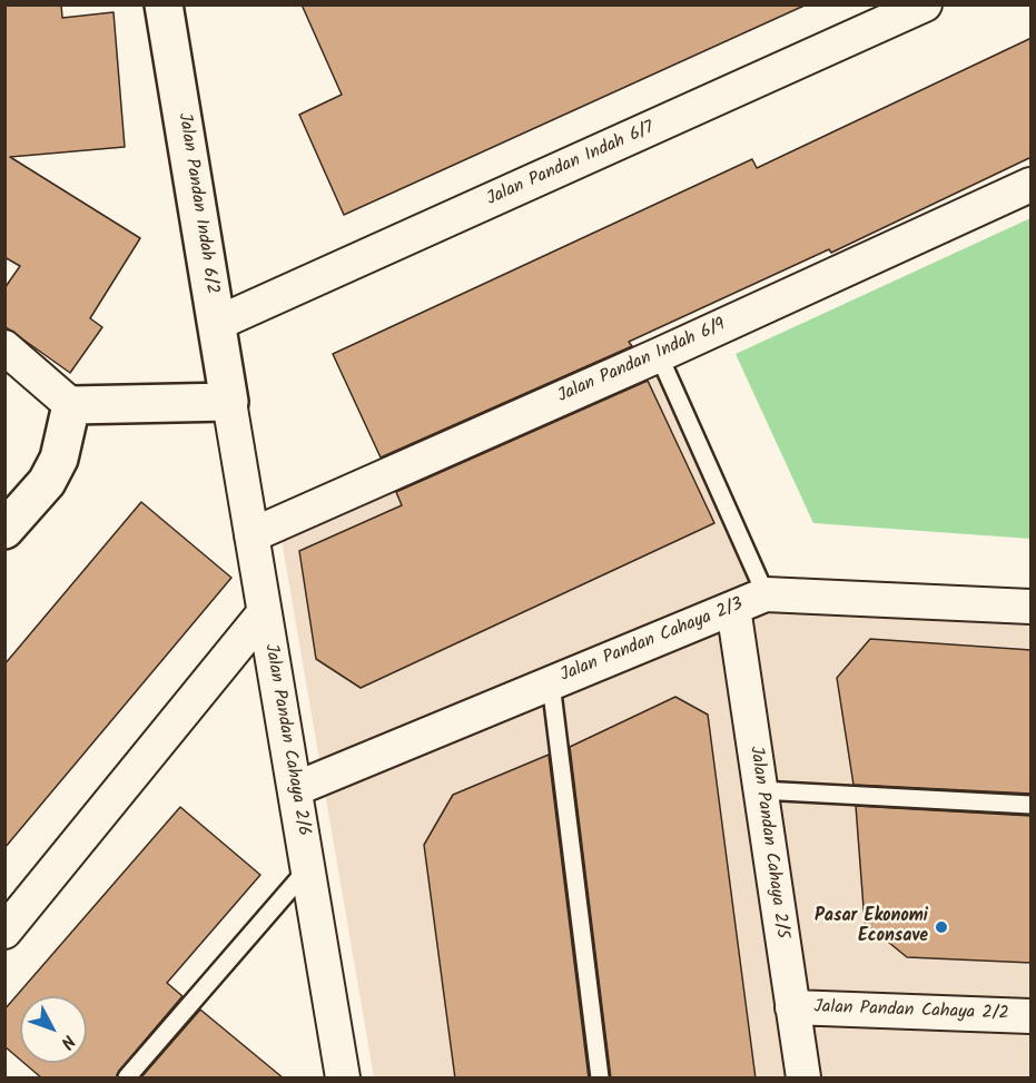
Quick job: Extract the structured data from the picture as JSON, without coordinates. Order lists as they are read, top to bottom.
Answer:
{
  "streets": {
    "street": [
      "Jalan Pandan Indah 6/7",
      "Jalan Pandan Indah 6/2",
      "Jalan Pandan Indah 6/9",
      "Jalan Pandan Cahaya 2/3",
      "Jalan Pandan Cahaya 2/6",
      "Jalan Pandan Cahaya 2/5",
      "Jalan Pandan Cahaya 2/2"
    ]
  },
  "crossings": [
    ["Jalan Pandan Indah 6/7", "Jalan Pandan Indah 6/2"],
    ["Jalan Pandan Indah 6/2", "Jalan Pandan Cahaya 2/6"],
    ["Jalan Pandan Indah 6/9", "Jalan Pandan Cahaya 2/6"],
    ["Jalan Pandan Cahaya 2/3", "Jalan Pandan Cahaya 2/6"],
    ["Jalan Pandan Cahaya 2/3", "Jalan Pandan Cahaya 2/5"],
    ["Jalan Pandan Cahaya 2/5", "Jalan Pandan Cahaya 2/2"]
  ],
  "places": ["Pasar Ekonomi Econsave"],
  "north": "bottom right"
}
